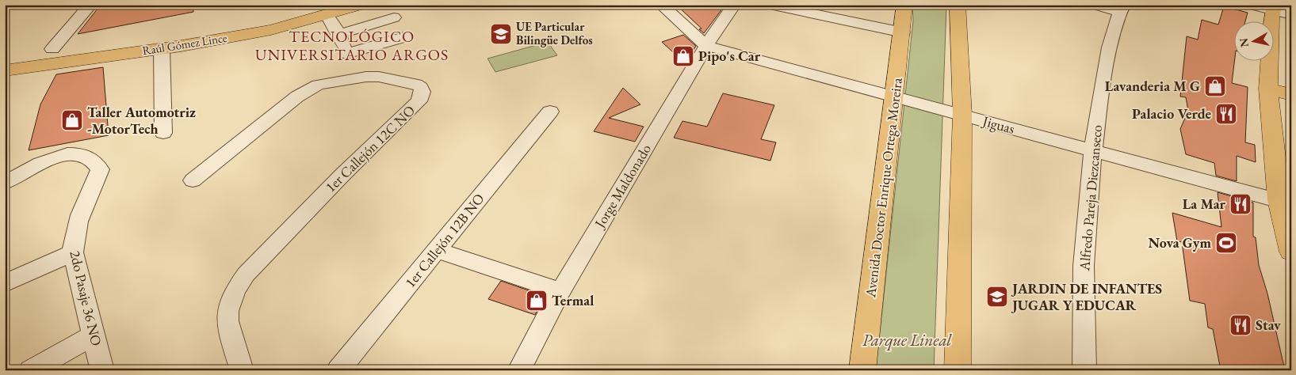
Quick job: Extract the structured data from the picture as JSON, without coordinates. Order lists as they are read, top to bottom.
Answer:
{
  "streets": {
    "main road": ["Raúl Gómez Lince", "Avenida Doctor Enrique Ortega Moreira"],
    "street": [
      "Jiguas",
      "1er Callejón 12C NO",
      "Jorge Maldonado",
      "Alfredo Pareja Diezcanseco",
      "1er Callejón 12B NO",
      "2do Pasaje 36 NO"
    ]
  },
  "crossings": [
    ["Jiguas", "Jorge Maldonado"],
    ["Jiguas", "Avenida Doctor Enrique Ortega Moreira"],
    ["Jiguas", "Alfredo Pareja Diezcanseco"]
  ],
  "districts": ["TECNOLÓGICO UNIVERSITARIO ARGOS"],
  "parks": ["Parque Lineal"],
  "places": {
    "school or university": ["UE Particular Bilingüe Delfos", "JARDIN DE INFANTES JUGAR Y EDUCAR"],
    "shop": [
      "Pipo's Car",
      "Lavanderia M G",
      "Taller Automotriz -MotorTech",
      "Termal"
    ],
    "restaurant": ["Palacio Verde", "La Mar", "Stav"],
    "sports": ["Nova Gym"]
  },
  "north": "left"
}
